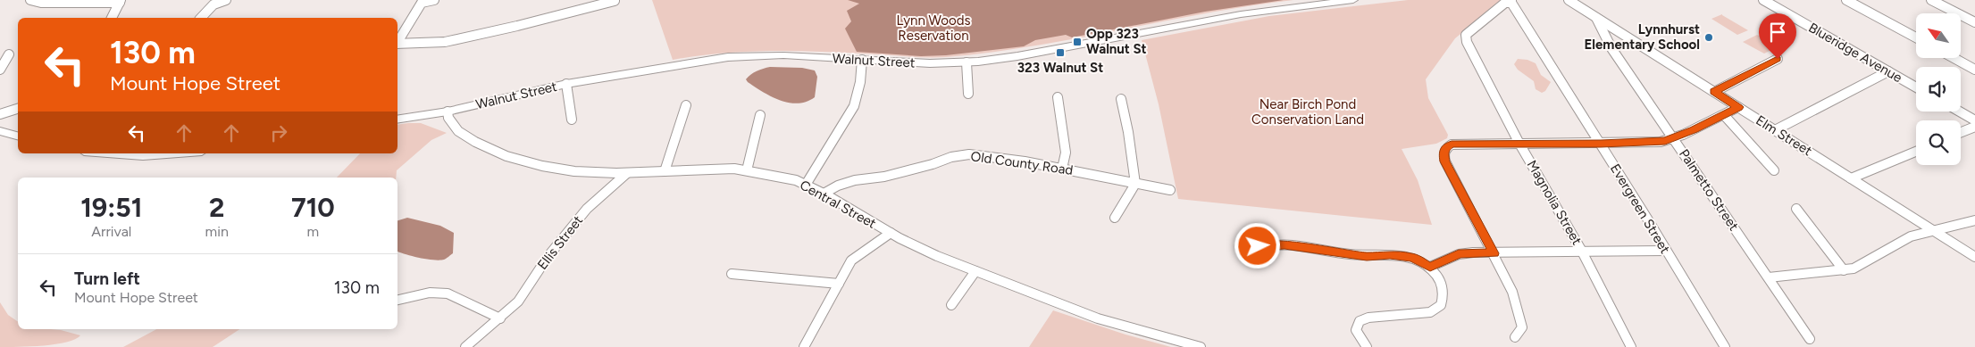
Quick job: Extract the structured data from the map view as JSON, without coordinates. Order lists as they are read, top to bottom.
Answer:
{
  "streets": {
    "main road": ["Walnut Street"],
    "street": [
      "Blueridge Avenue",
      "Elm Street",
      "Old County Road",
      "Palmetto Street",
      "Magnolia Street",
      "Central Street",
      "Evergreen Street",
      "Ellis Street"
    ]
  },
  "crossings": [
    ["Walnut Street", "Central Street"],
    ["Elm Street", "Palmetto Street"],
    ["Old County Road", "Central Street"],
    ["Magnolia Street", "Evergreen Street"],
    ["Central Street", "Ellis Street"]
  ],
  "parks": ["Lynn Woods Reservation", "Near Birch Pond Conservation Land"],
  "places": {
    "other": ["Lynnhurst Elementary School"],
    "transit": ["Opp 323 Walnut St", "323 Walnut St"]
  },
  "north": "top left",
  "page": {
    "turn": ["130 m", "Mount Hope Street"],
    "eta": [
      "19:51",
      "Arrival",
      "2",
      "min",
      "710",
      "m"
    ],
    "list": [
      {
        "name": "Turn left",
        "note": "Mount Hope Street",
        "value": "130 m"
      }
    ]
  }
}
